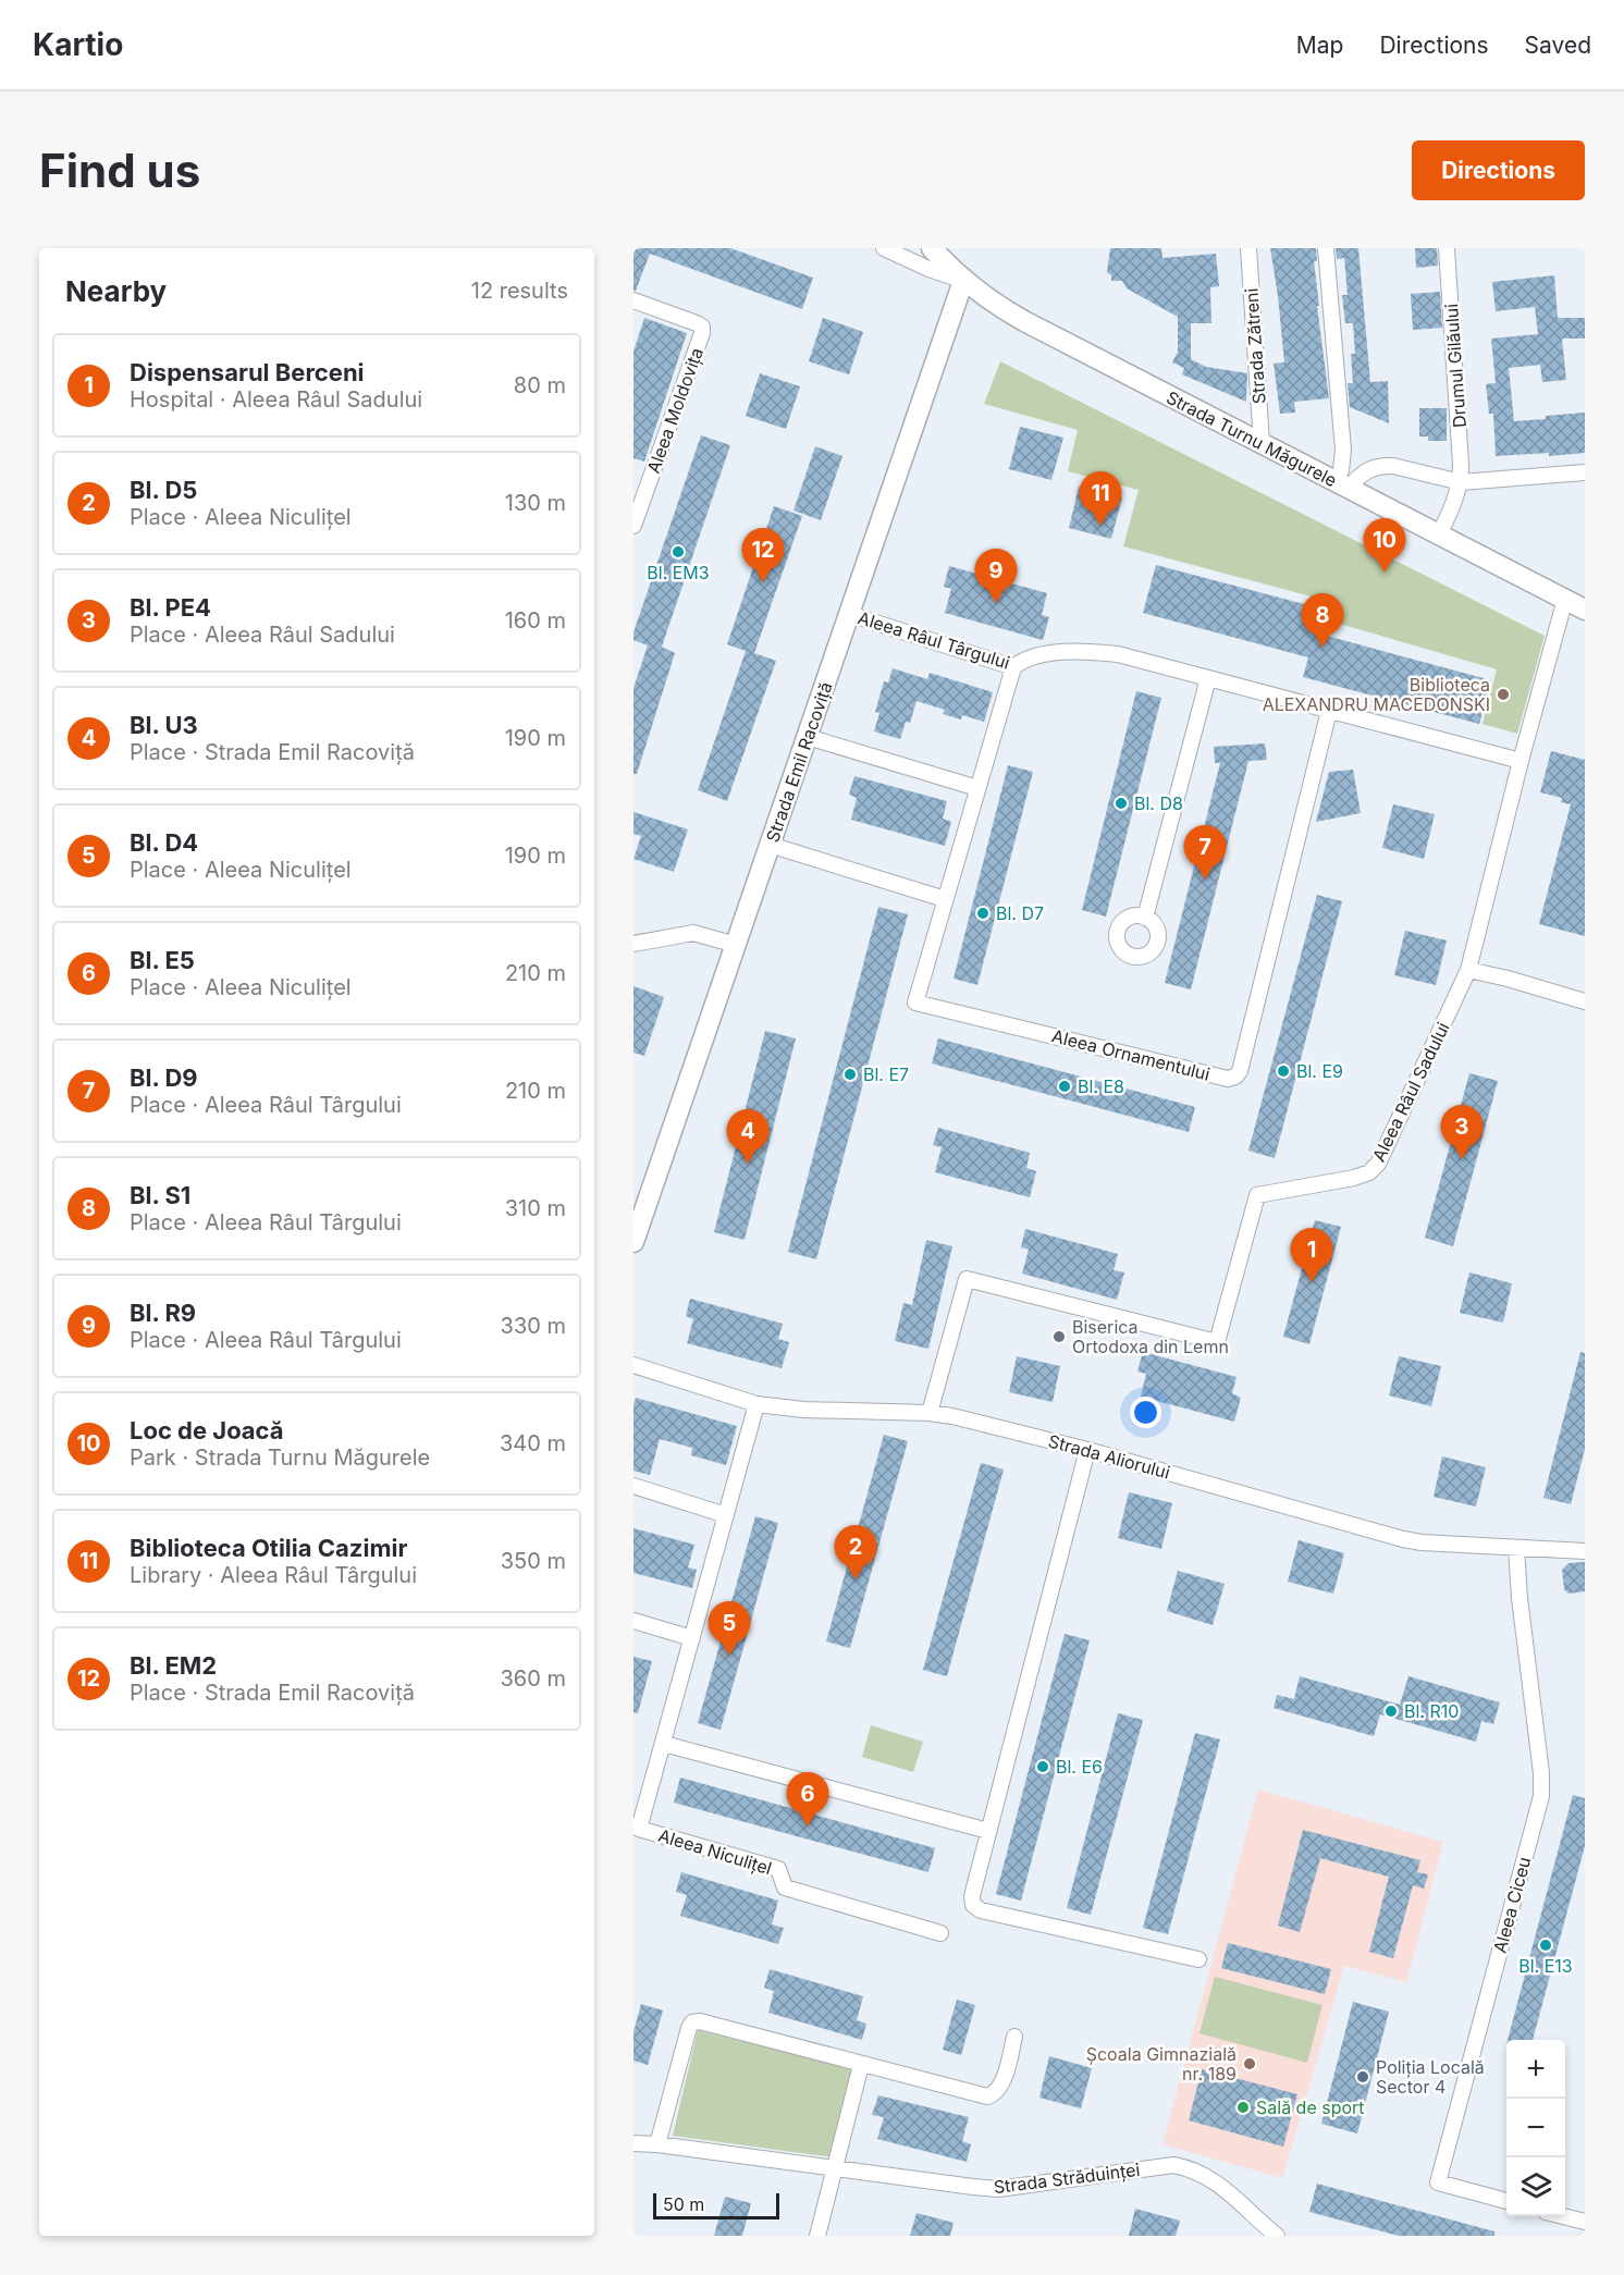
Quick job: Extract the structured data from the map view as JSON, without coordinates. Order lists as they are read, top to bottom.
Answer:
{
  "streets": {
    "street": [
      "Strada Zătreni",
      "Drumul Gilăului",
      "Aleea Moldovița",
      "Strada Turnu Măgurele",
      "Aleea Râul Târgului",
      "Strada Emil Racoviță",
      "Aleea Ornamentului",
      "Aleea Râul Sadului",
      "Strada Aliorului",
      "Aleea Niculițel",
      "Aleea Ciceu",
      "Strada Străduinței"
    ]
  },
  "crossings": [
    ["Strada Zătreni", "Strada Turnu Măgurele"],
    ["Drumul Gilăului", "Strada Turnu Măgurele"],
    ["Strada Turnu Măgurele", "Strada Emil Racoviță"],
    ["Strada Turnu Măgurele", "Aleea Râul Sadului"],
    ["Aleea Râul Târgului", "Strada Emil Racoviță"],
    ["Aleea Râul Târgului", "Aleea Ornamentului"],
    ["Aleea Râul Târgului", "Aleea Râul Sadului"],
    ["Aleea Râul Sadului", "Strada Aliorului"],
    ["Strada Aliorului", "Aleea Niculițel"],
    ["Strada Aliorului", "Aleea Ciceu"]
  ],
  "places": [
    "Bl. EM3",
    "Biblioteca ALEXANDRU MACEDONSKI",
    "Bl. D8",
    "Bl. D7",
    "Bl. E9",
    "Bl. E7",
    "Bl. E8",
    "Biserica Ortodoxa din Lemn",
    "Bl. R10",
    "Bl. E6",
    "Bl. E13",
    "Școala Gimnazială nr. 189",
    "Poliția Locală Sector 4",
    "Sală de sport"
  ],
  "scale_bar": "50 m",
  "page": {
    "header": "Kartio",
    "nav": ["Map", "Directions", "Saved"],
    "buttons": "Directions",
    "title": "Find us",
    "heading": ["Nearby", "12 results"],
    "list": [
      {
        "mark": "1",
        "name": "Dispensarul Berceni",
        "note": "Hospital · Aleea Râul Sadului",
        "value": "80 m"
      },
      {
        "mark": "2",
        "name": "Bl. D5",
        "note": "Place · Aleea Niculițel",
        "value": "130 m"
      },
      {
        "mark": "3",
        "name": "Bl. PE4",
        "note": "Place · Aleea Râul Sadului",
        "value": "160 m"
      },
      {
        "mark": "4",
        "name": "Bl. U3",
        "note": "Place · Strada Emil Racoviță",
        "value": "190 m"
      },
      {
        "mark": "5",
        "name": "Bl. D4",
        "note": "Place · Aleea Niculițel",
        "value": "190 m"
      },
      {
        "mark": "6",
        "name": "Bl. E5",
        "note": "Place · Aleea Niculițel",
        "value": "210 m"
      },
      {
        "mark": "7",
        "name": "Bl. D9",
        "note": "Place · Aleea Râul Târgului",
        "value": "210 m"
      },
      {
        "mark": "8",
        "name": "Bl. S1",
        "note": "Place · Aleea Râul Târgului",
        "value": "310 m"
      },
      {
        "mark": "9",
        "name": "Bl. R9",
        "note": "Place · Aleea Râul Târgului",
        "value": "330 m"
      },
      {
        "mark": "10",
        "name": "Loc de Joacă",
        "note": "Park · Strada Turnu Măgurele",
        "value": "340 m"
      },
      {
        "mark": "11",
        "name": "Biblioteca Otilia Cazimir",
        "note": "Library · Aleea Râul Târgului",
        "value": "350 m"
      },
      {
        "mark": "12",
        "name": "Bl. EM2",
        "note": "Place · Strada Emil Racoviță",
        "value": "360 m"
      }
    ],
    "pins": [
      "11",
      "10",
      "12",
      "9",
      "8",
      "7",
      "3",
      "4",
      "1",
      "2",
      "5",
      "6"
    ],
    "map_buttons": ["+", "−"],
    "scale": "50 m"
  }
}
